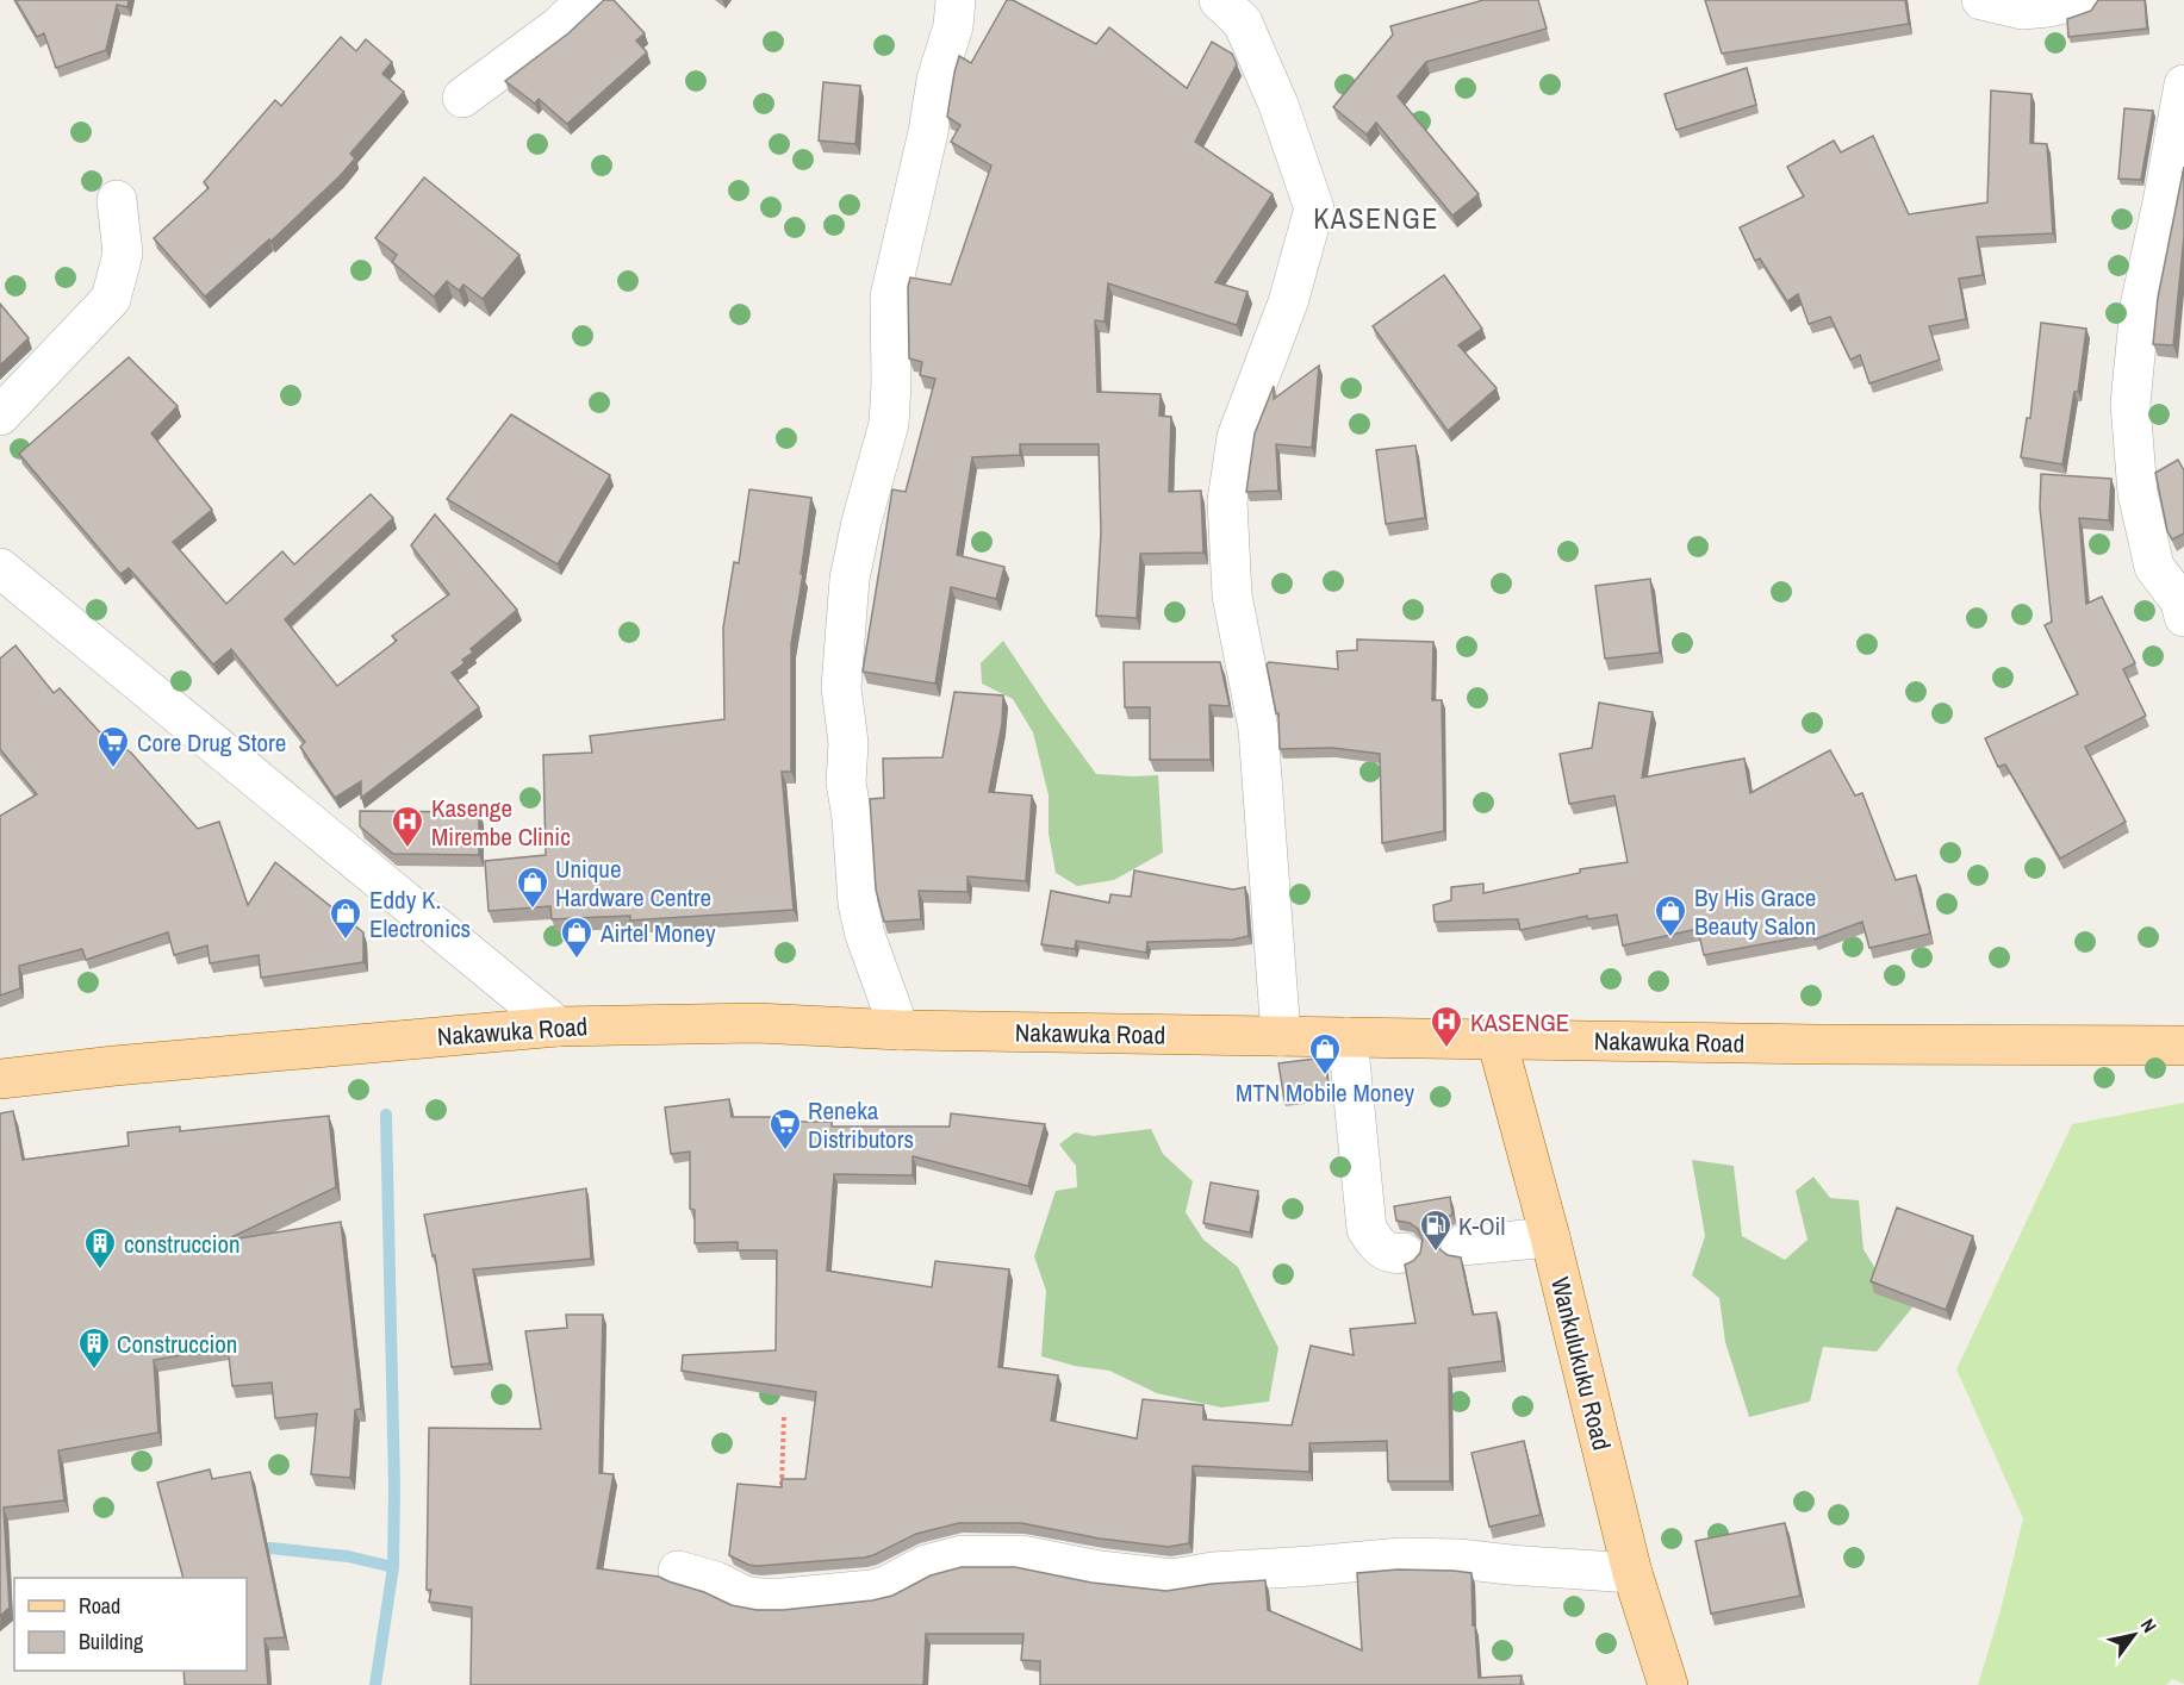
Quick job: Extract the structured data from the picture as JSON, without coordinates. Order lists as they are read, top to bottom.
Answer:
{
  "streets": {
    "main road": ["Nakawuka Road", "Wankulukuku Road"]
  },
  "crossings": [
    ["Nakawuka Road", "Wankulukuku Road"]
  ],
  "districts": ["KASENGE"],
  "places": {
    "supermarket": ["Core Drug Store", "Reneka Distributors"],
    "hospital": ["Kasenge Mirembe Clinic", "KASENGE"],
    "shop": [
      "Unique Hardware Centre",
      "By His Grace Beauty Salon",
      "Eddy K. Electronics",
      "Airtel Money",
      "MTN Mobile Money"
    ],
    "fuel station": ["K-Oil"],
    "building": ["construccion", "Construccion"]
  },
  "legend": ["Road", "Building"],
  "north": "top right"
}
